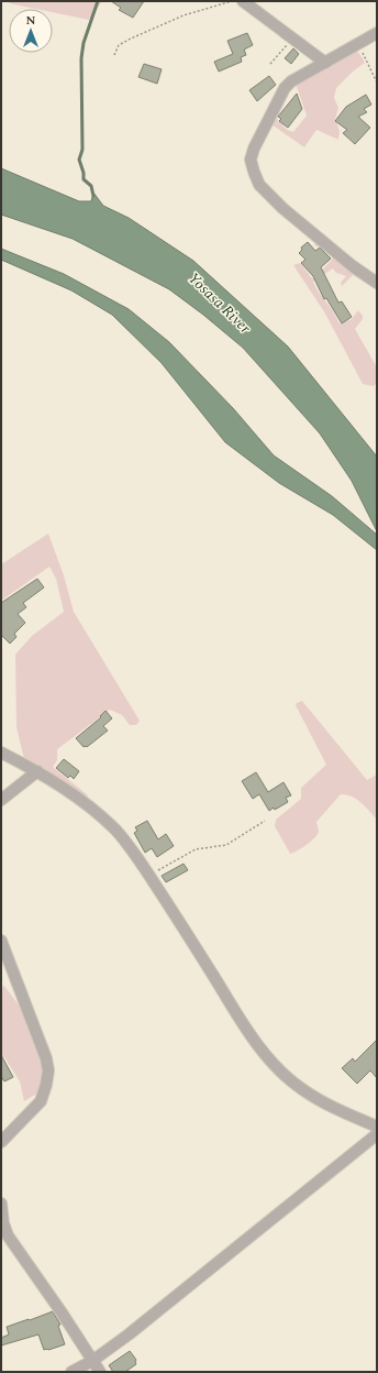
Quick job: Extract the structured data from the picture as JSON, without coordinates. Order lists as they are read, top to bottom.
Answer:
{
  "water": ["Yosasa River"],
  "north": "top"
}
